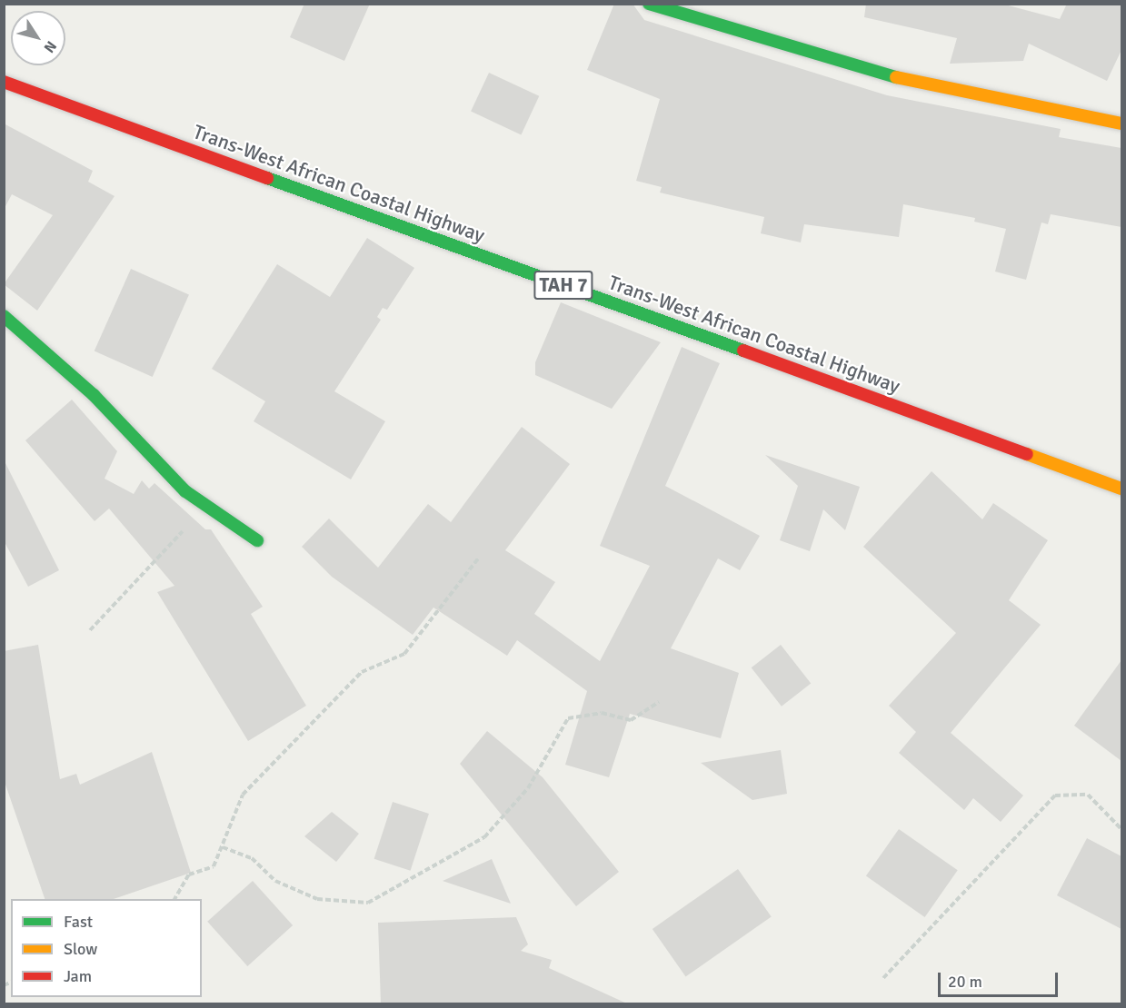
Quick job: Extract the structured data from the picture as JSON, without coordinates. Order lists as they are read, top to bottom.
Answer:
{
  "streets": {
    "main road": ["Trans-West African Coastal Highway", "TAH 7"]
  },
  "legend": ["Fast", "Slow", "Jam"],
  "scale_bar": "20 m",
  "north": "bottom right"
}
